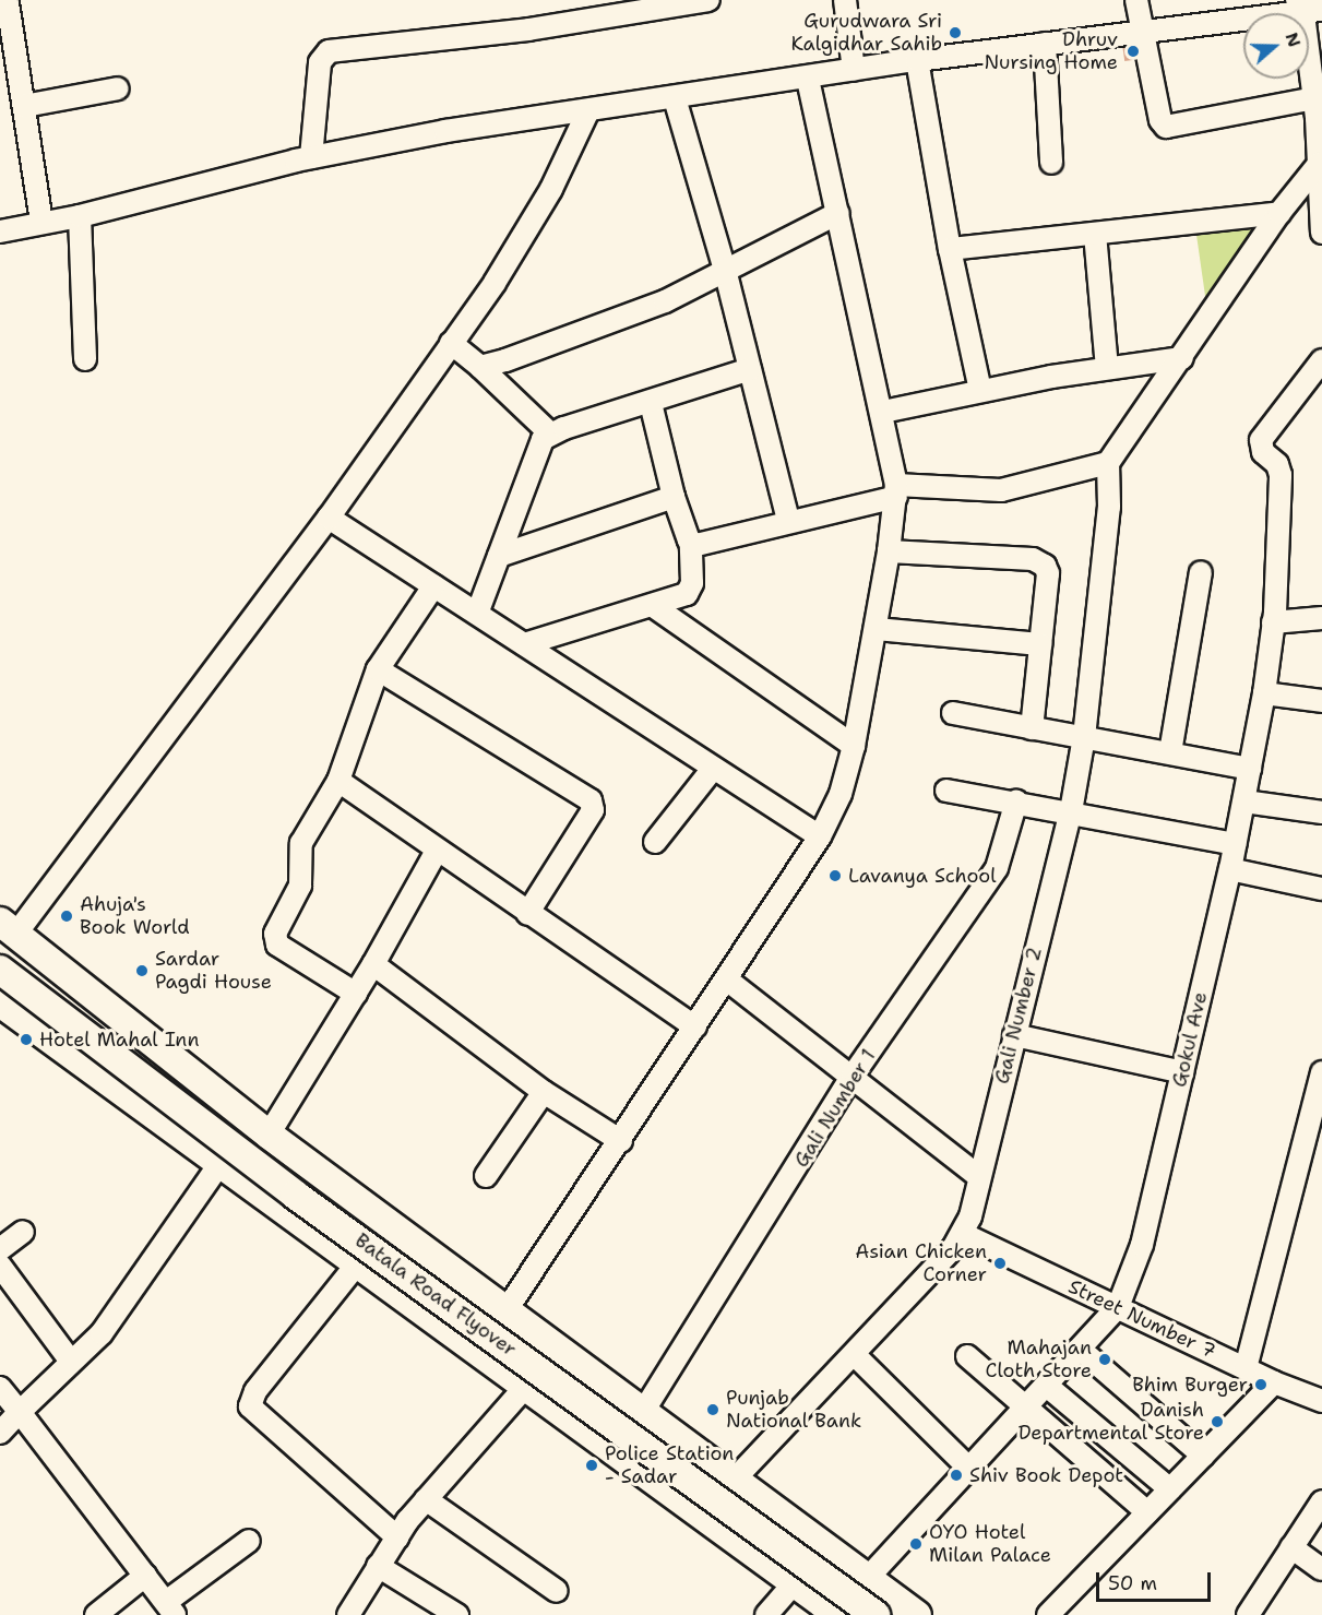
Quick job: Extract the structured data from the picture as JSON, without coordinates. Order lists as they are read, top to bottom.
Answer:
{
  "streets": {
    "main road": ["Batala Road Flyover"],
    "street": [
      "Gali Number 2",
      "Gokul Ave",
      "Gali Number 1",
      "Street Number 7"
    ]
  },
  "crossings": [
    ["Gali Number 2", "Street Number 7"],
    ["Gokul Ave", "Street Number 7"]
  ],
  "places": [
    "Gurudwara Sri Kalgidhar Sahib",
    "Dhruv Nursing Home",
    "Lavanya School",
    "Ahuja's Book World",
    "Sardar Pagdi House",
    "Hotel Mahal Inn",
    "Asian Chicken Corner",
    "Mahajan Cloth Store",
    "Bhim Burger",
    "Punjab National Bank",
    "Danish Departmental Store",
    "Police Station - Sadar",
    "Shiv Book Depot",
    "OYO Hotel Milan Palace"
  ],
  "scale_bar": "50 m",
  "north": "right"
}
